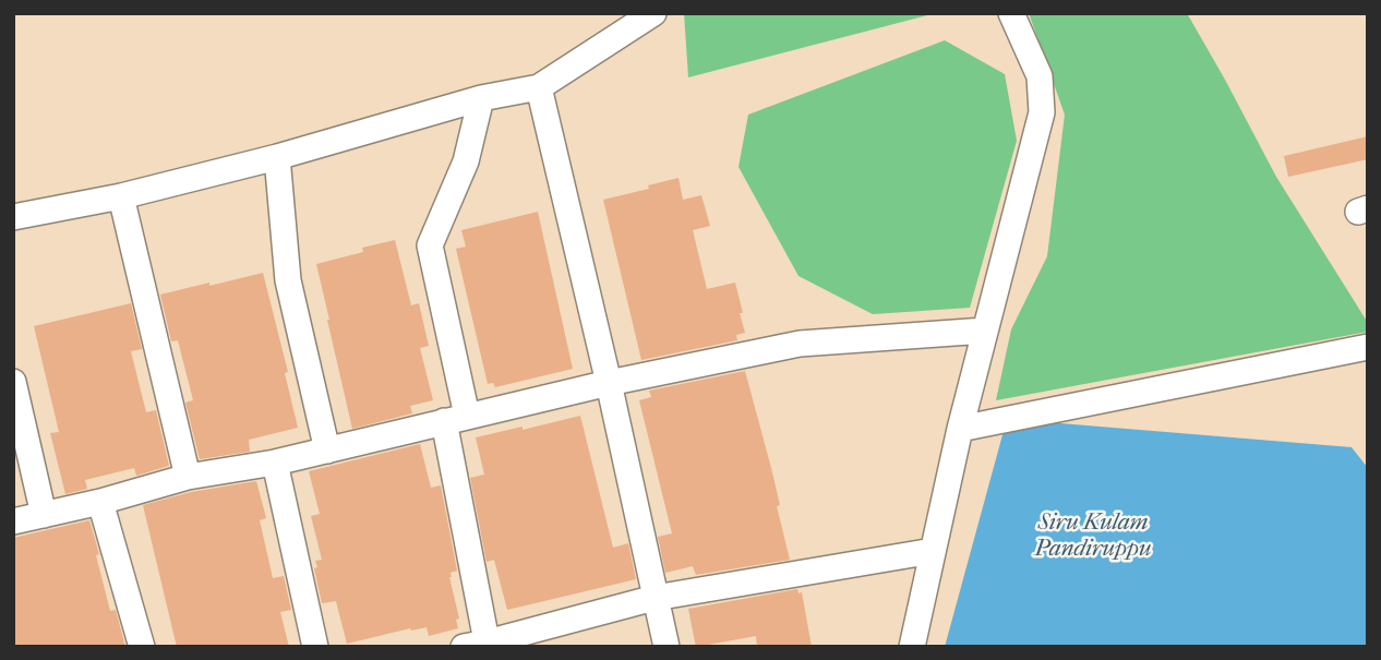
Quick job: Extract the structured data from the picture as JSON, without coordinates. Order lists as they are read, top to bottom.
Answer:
{
  "water": ["Siru Kulam Pandiruppu"]
}
